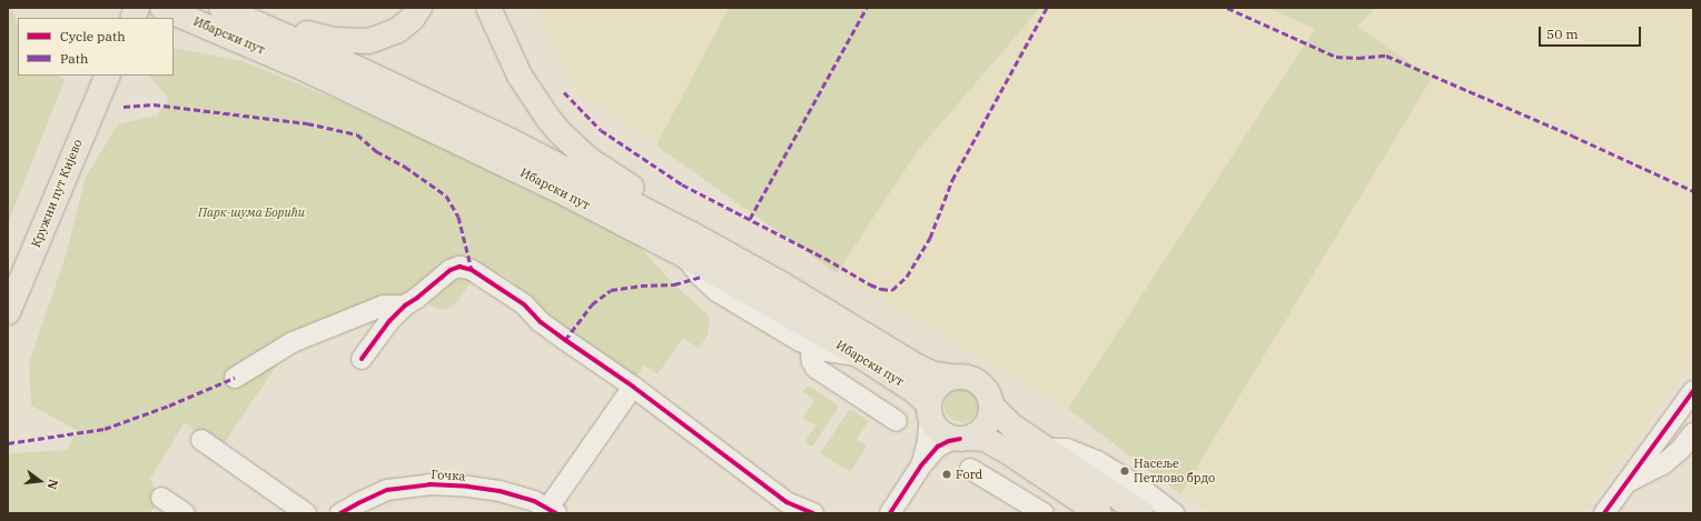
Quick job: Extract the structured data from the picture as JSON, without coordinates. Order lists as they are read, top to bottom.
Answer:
{
  "streets": {
    "main road": ["Ибарски пут", "Кружни пут Кијево"],
    "street": ["Гочка"]
  },
  "parks": ["Парк-шума Борићи"],
  "places": ["Насеље Петлово брдо", "Ford"],
  "legend": ["Cycle path", "Path"],
  "scale_bar": "50 m",
  "north": "right"
}
